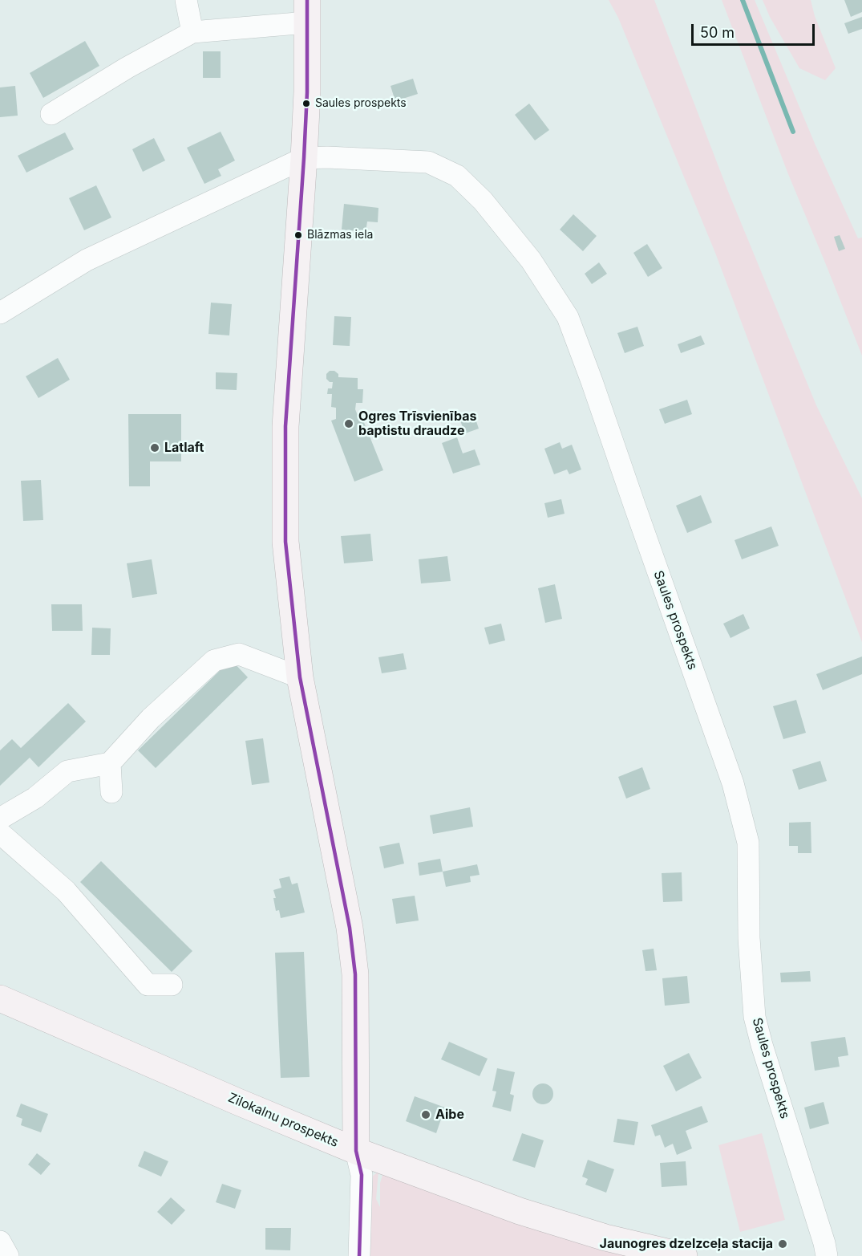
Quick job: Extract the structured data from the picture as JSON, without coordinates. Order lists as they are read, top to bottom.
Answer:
{
  "streets": {
    "main road": ["Zilokalnu prospekts"],
    "street": ["Saules prospekts"]
  },
  "places": [
    "Saules prospekts",
    "Blāzmas iela",
    "Ogres Trīsvienības baptistu draudze",
    "Latlaft",
    "Aibe",
    "Jaunogres dzelzceļa stacija"
  ],
  "scale_bar": "50 m"
}
